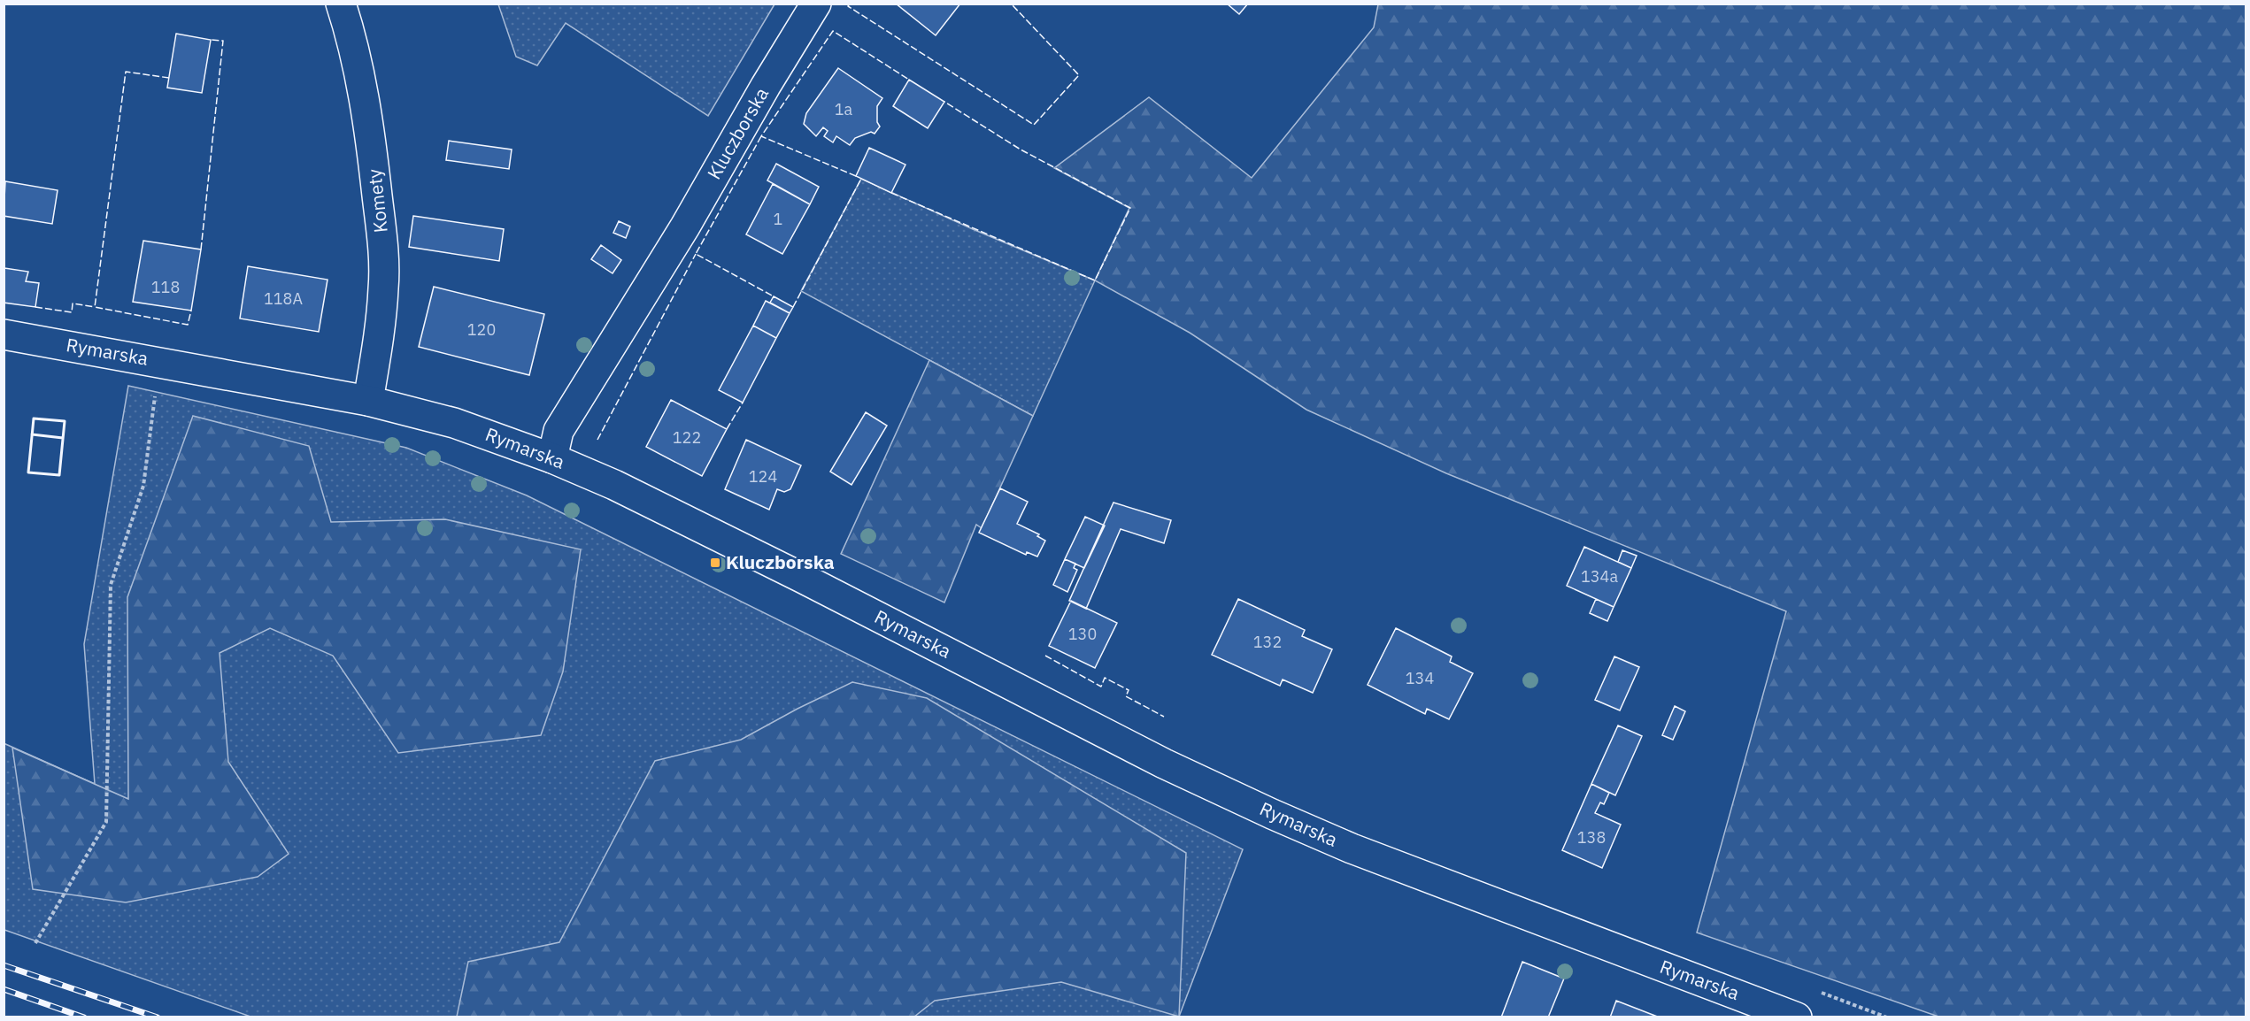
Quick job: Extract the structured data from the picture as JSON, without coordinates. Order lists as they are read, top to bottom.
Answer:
{
  "streets": {
    "main road": ["Kluczborska", "Komety", "Rymarska"]
  },
  "crossings": [
    ["Kluczborska", "Rymarska"],
    ["Komety", "Rymarska"]
  ],
  "places": {
    "transit": ["Kluczborska"]
  },
  "house_numbers": [
    "1a",
    "1",
    "118",
    "118A",
    "120",
    "122",
    "124",
    "134a",
    "130",
    "132",
    "134",
    "138"
  ]
}
